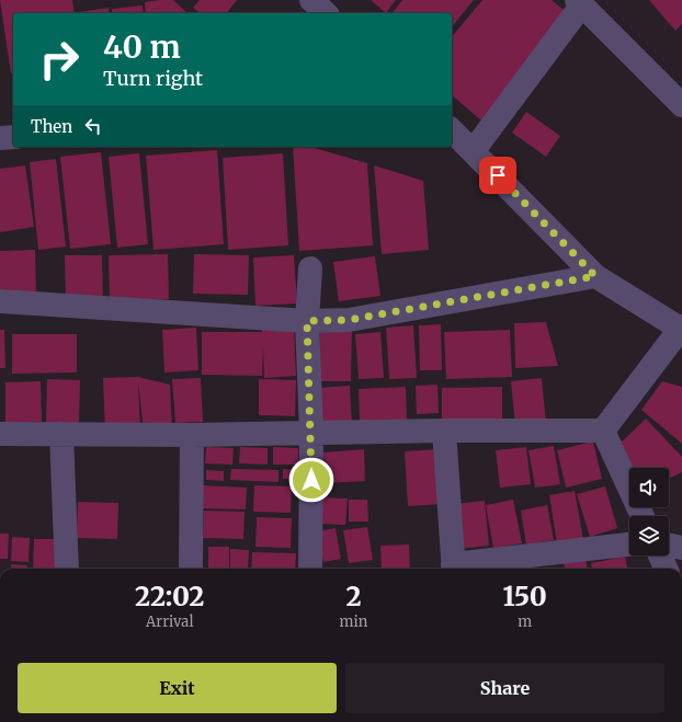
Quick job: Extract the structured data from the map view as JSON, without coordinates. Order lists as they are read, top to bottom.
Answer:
{
  "page": {
    "turn": ["40 m", "Turn right"],
    "then": "Then",
    "eta": [
      "22:02",
      "Arrival",
      "2",
      "min",
      "150",
      "m"
    ],
    "buttons": ["Exit", "Share"]
  }
}
